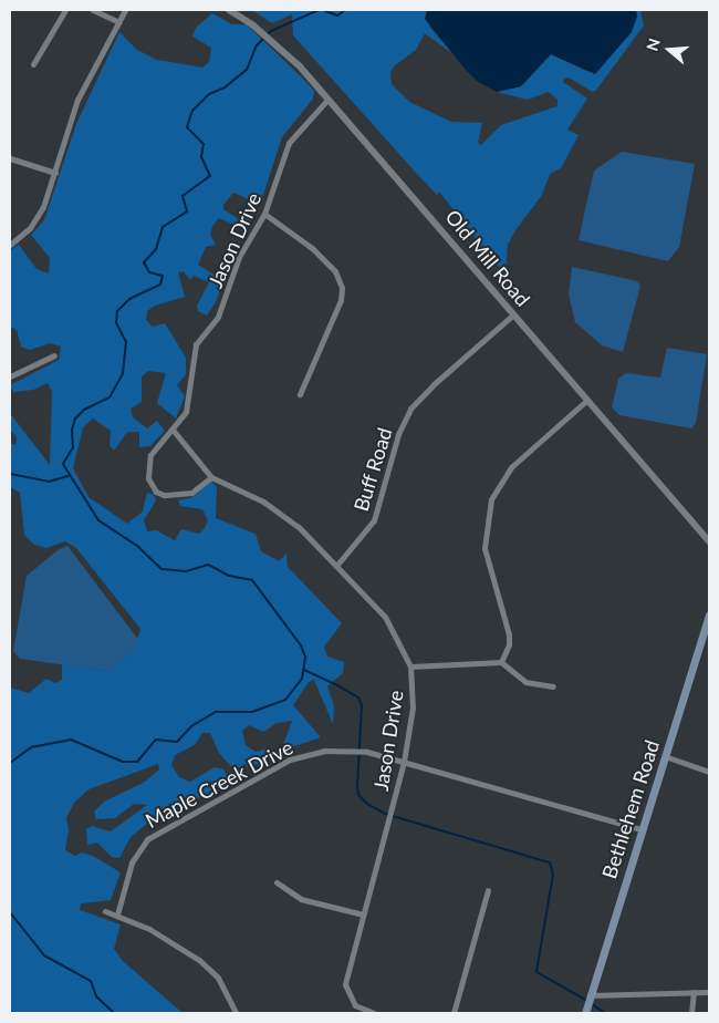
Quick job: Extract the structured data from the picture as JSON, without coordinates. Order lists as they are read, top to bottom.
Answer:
{
  "streets": {
    "main road": ["Bethlehem Road"],
    "street": [
      "Jason Drive",
      "Old Mill Road",
      "Buff Road",
      "Maple Creek Drive"
    ]
  },
  "crossings": [
    ["Jason Drive", "Old Mill Road"],
    ["Jason Drive", "Buff Road"],
    ["Jason Drive", "Maple Creek Drive"],
    ["Old Mill Road", "Buff Road"],
    ["Maple Creek Drive", "Bethlehem Road"]
  ],
  "north": "left"
}
